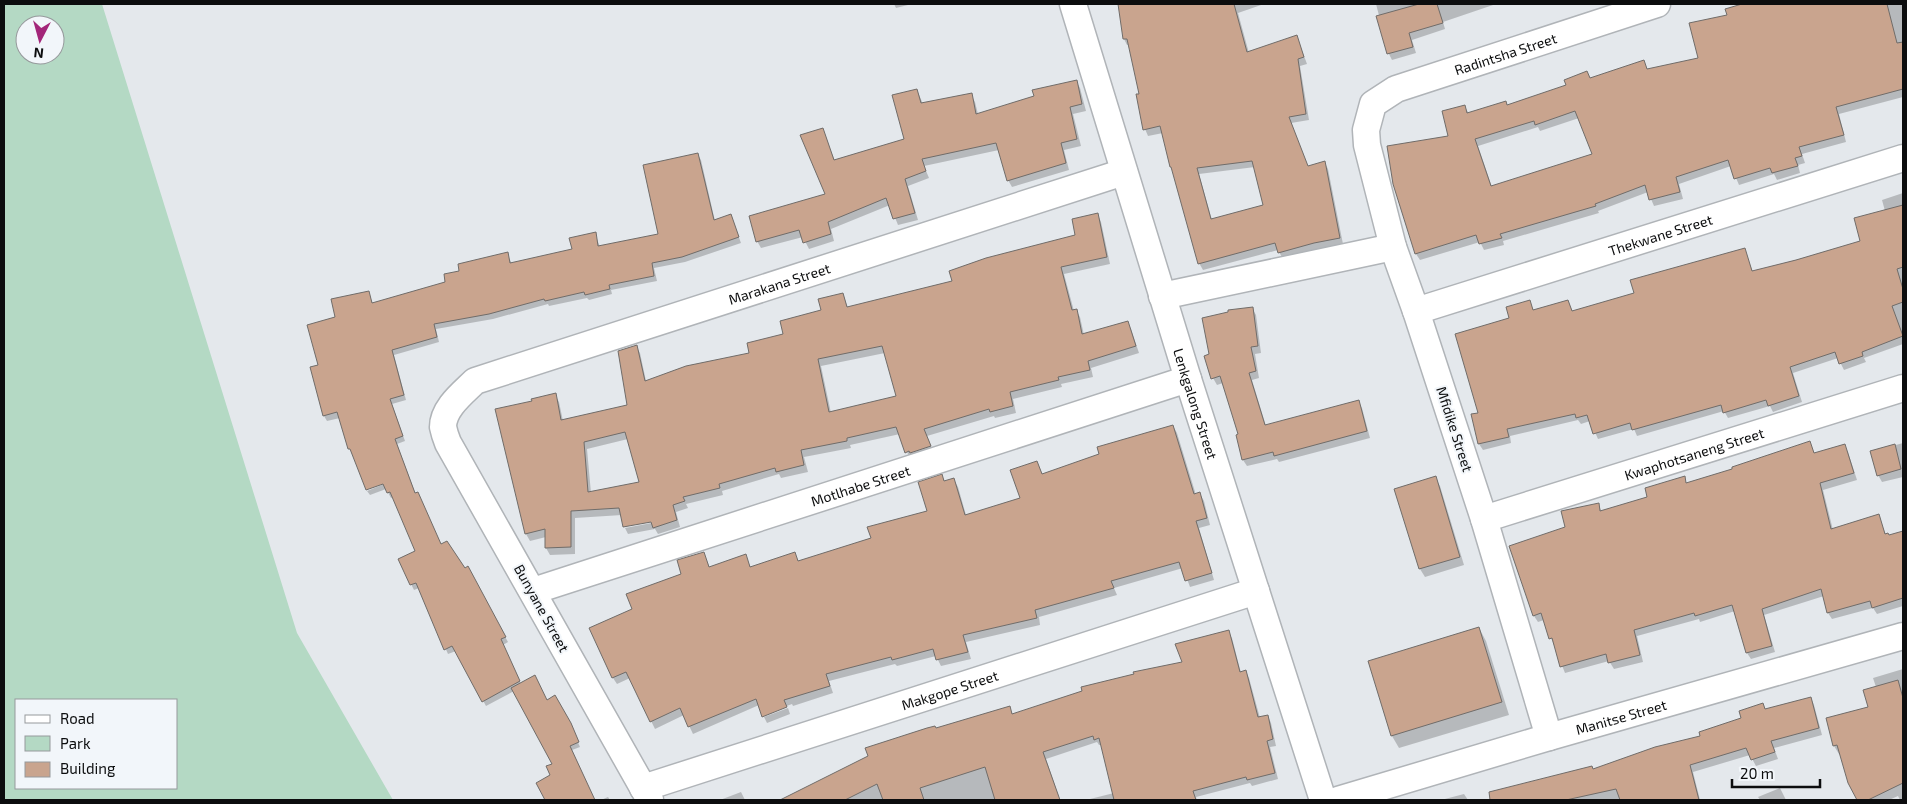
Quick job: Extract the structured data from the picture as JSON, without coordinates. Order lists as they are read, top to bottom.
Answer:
{
  "streets": {
    "street": [
      "Radintsha Street",
      "Thekwane Street",
      "Marakana Street",
      "Lenkgalong Street",
      "Mfidike Street",
      "Kwaphotsaneng Street",
      "Motlhabe Street",
      "Bunyane Street",
      "Makgope Street",
      "Manitse Street"
    ]
  },
  "crossings": [
    ["Radintsha Street", "Mfidike Street"],
    ["Thekwane Street", "Mfidike Street"],
    ["Marakana Street", "Lenkgalong Street"],
    ["Marakana Street", "Bunyane Street"],
    ["Lenkgalong Street", "Motlhabe Street"],
    ["Lenkgalong Street", "Makgope Street"],
    ["Mfidike Street", "Kwaphotsaneng Street"],
    ["Mfidike Street", "Manitse Street"],
    ["Motlhabe Street", "Bunyane Street"],
    ["Bunyane Street", "Makgope Street"]
  ],
  "legend": ["Road", "Park", "Building"],
  "scale_bar": "20 m",
  "north": "bottom"
}
